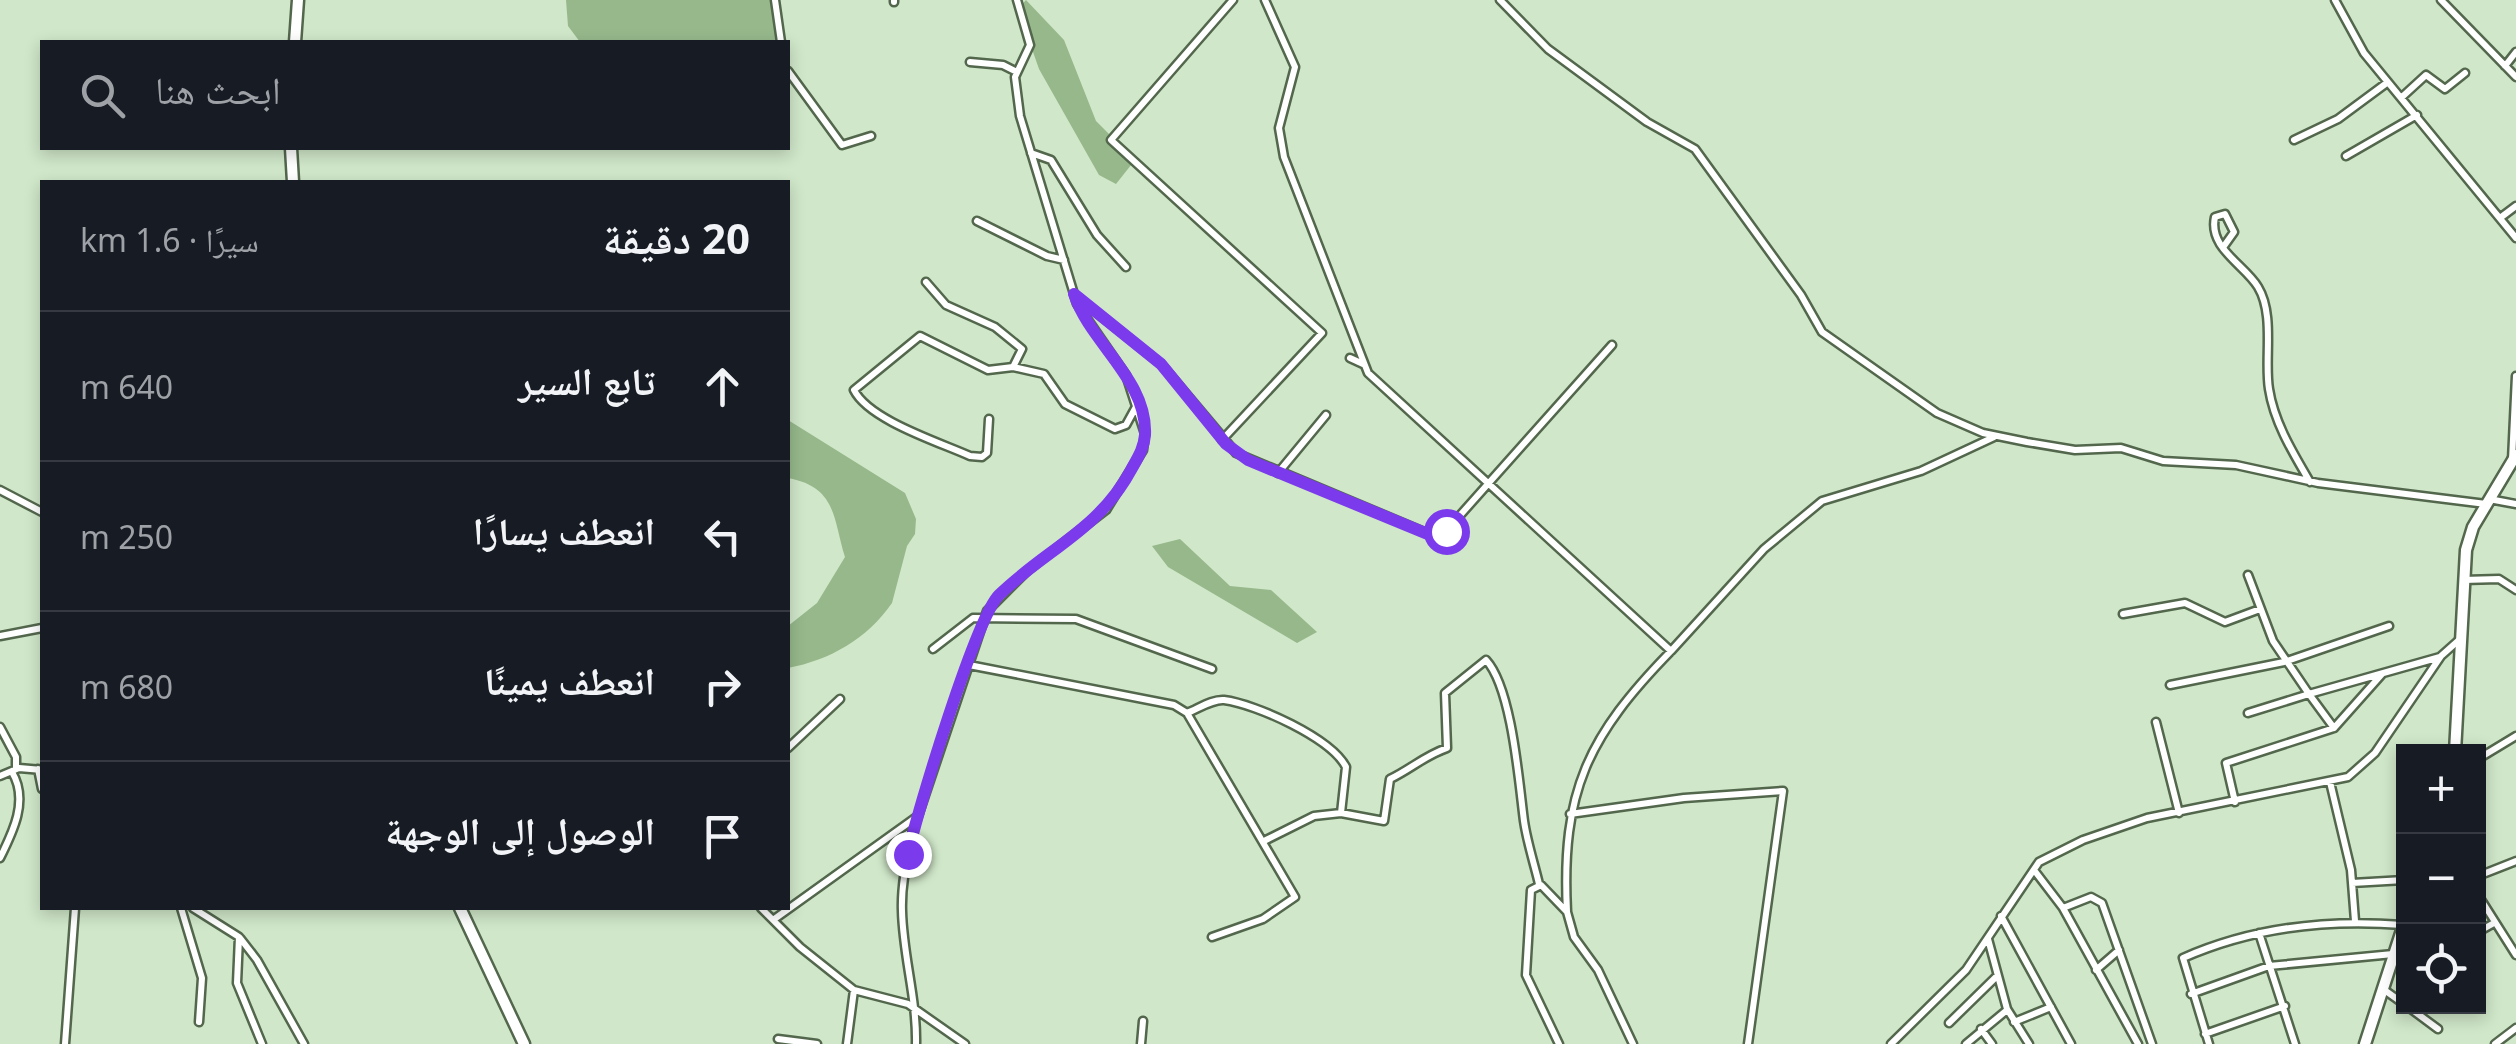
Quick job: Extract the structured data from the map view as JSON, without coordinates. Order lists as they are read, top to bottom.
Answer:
{
  "page": {
    "search": "ابحث هنا",
    "heading": ["20 دقيقة", "سيرًا · 1.6 km"],
    "list": [
      ["تابع السير", "640 m"],
      ["انعطف يسارًا", "250 m"],
      ["انعطف يمينًا", "680 m"],
      "الوصول إلى الوجهة"
    ],
    "map_buttons": ["+", "−"]
  }
}
